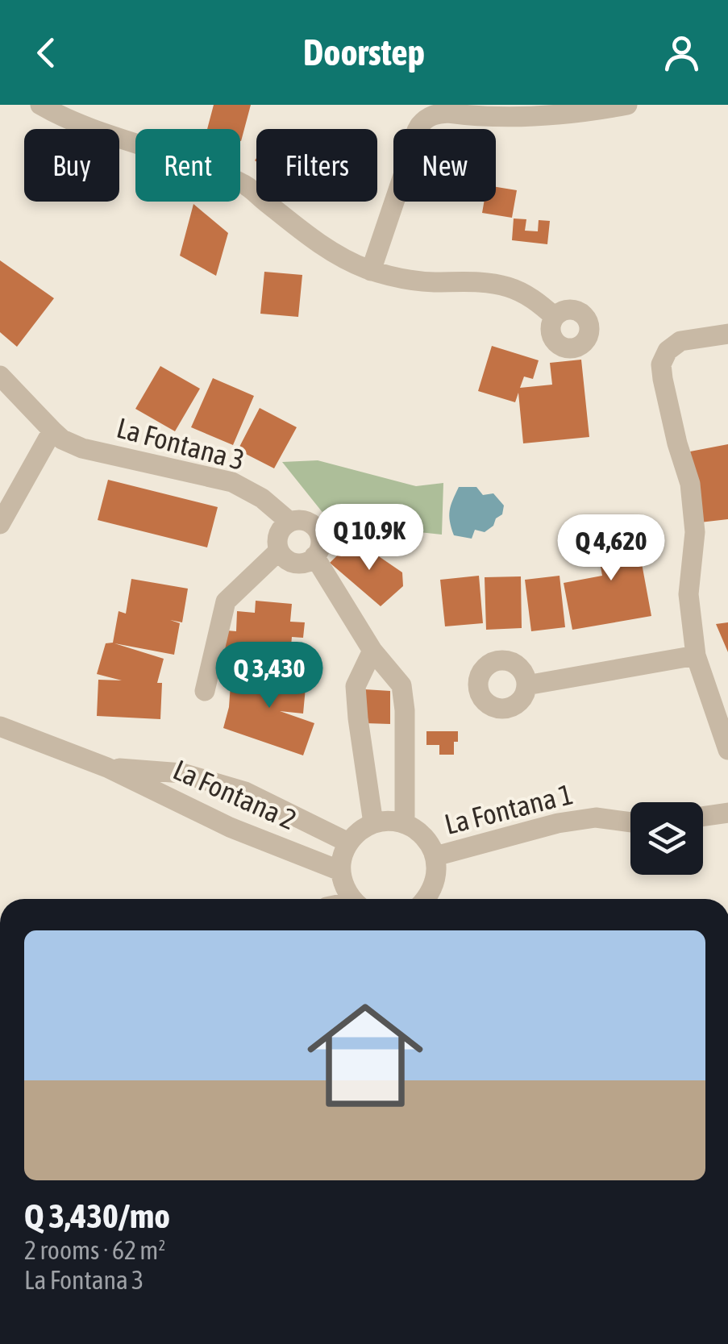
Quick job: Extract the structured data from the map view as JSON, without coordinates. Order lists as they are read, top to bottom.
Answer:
{
  "streets": {
    "street": ["La Fontana 3", "La Fontana 2", "La Fontana 1"]
  },
  "page": {
    "header": "Doorstep",
    "chip": [
      "Buy",
      "Rent",
      "Filters",
      "New"
    ],
    "price": ["Q 10.9K", "Q 4,620", "Q 3,430"],
    "list": [
      {
        "name": "Q 3,430/mo",
        "note": "2 rooms · 62 m² · La Fontana 3"
      }
    ]
  }
}
